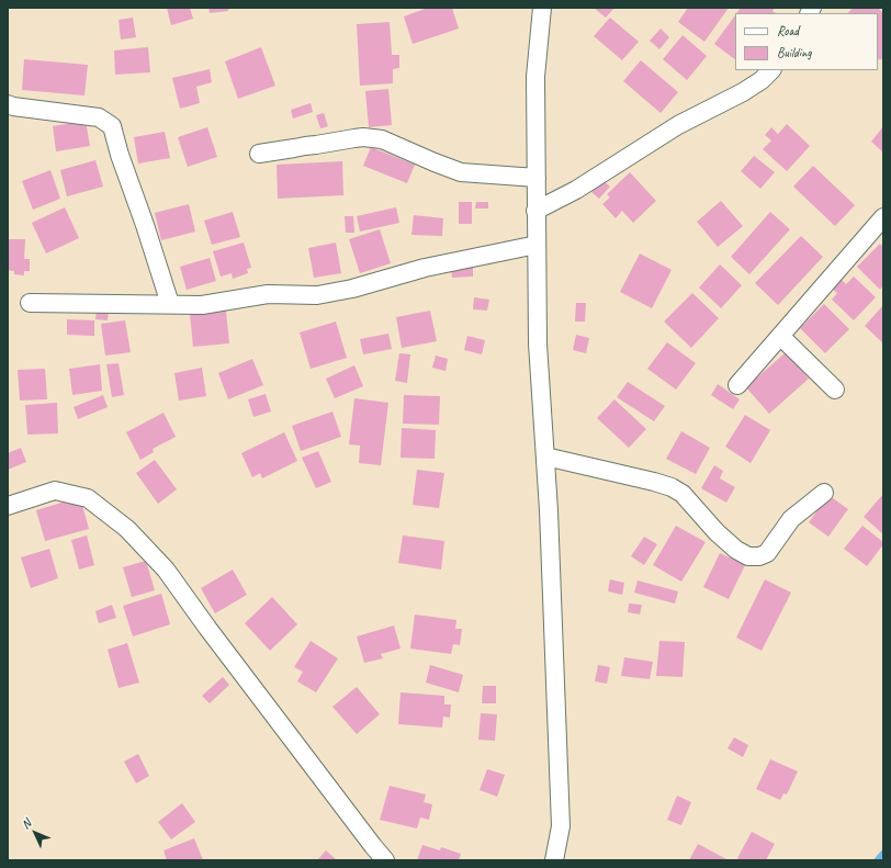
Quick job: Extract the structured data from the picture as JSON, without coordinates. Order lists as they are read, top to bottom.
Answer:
{
  "legend": ["Road", "Building"],
  "north": "top left"
}
